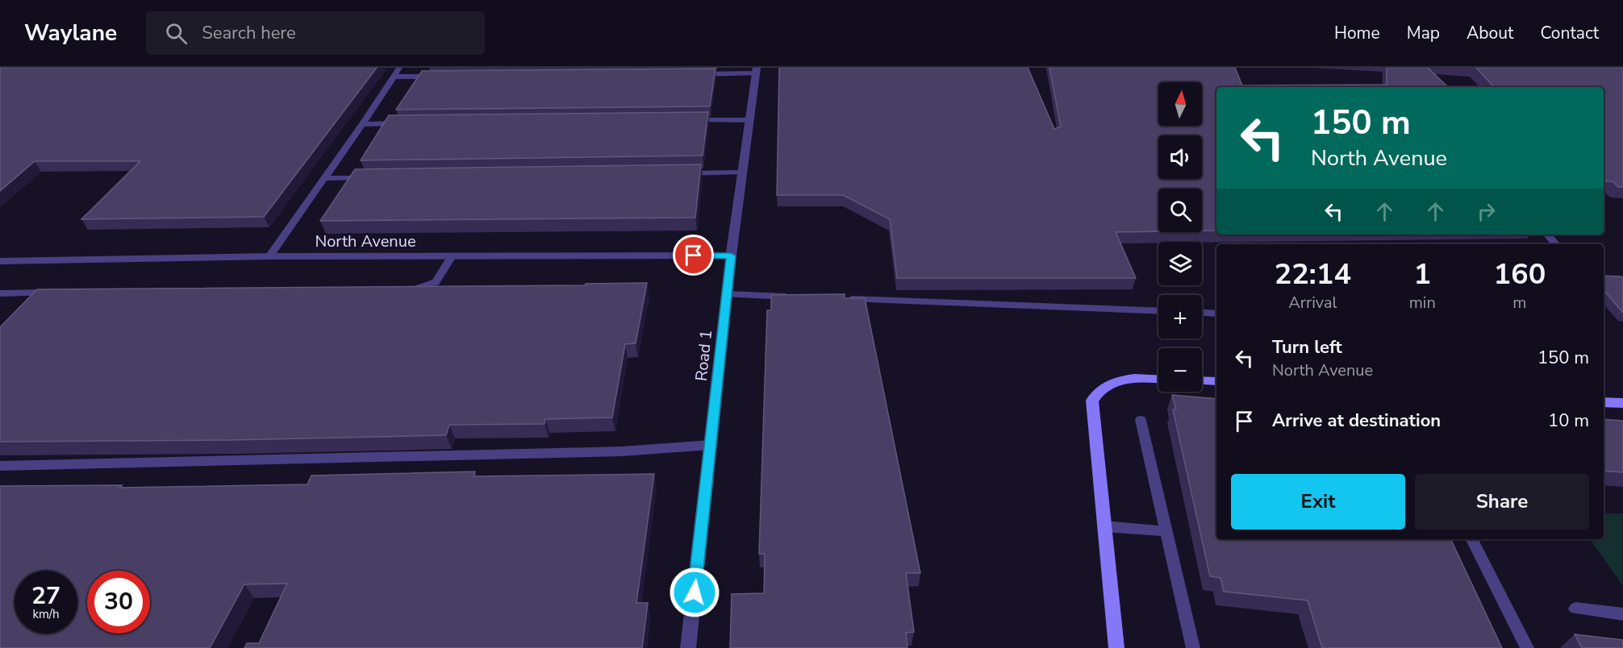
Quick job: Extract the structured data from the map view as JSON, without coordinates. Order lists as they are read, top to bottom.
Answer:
{
  "streets": {
    "street": ["North Avenue", "Road 1"]
  },
  "crossings": [
    ["North Avenue", "Road 1"]
  ],
  "north": "top",
  "page": {
    "header": "Waylane",
    "search": "Search here",
    "nav": [
      "Home",
      "Map",
      "About",
      "Contact"
    ],
    "map_buttons": ["+", "−"],
    "turn": ["150 m", "North Avenue"],
    "eta": [
      "22:14",
      "Arrival",
      "1",
      "min",
      "160",
      "m"
    ],
    "list": [
      {
        "name": "Turn left",
        "note": "North Avenue",
        "value": "150 m"
      },
      {
        "name": "Arrive at destination",
        "value": "10 m"
      }
    ],
    "buttons": ["Exit", "Share"],
    "speed": "27 km/h",
    "limit": "30"
  }
}
